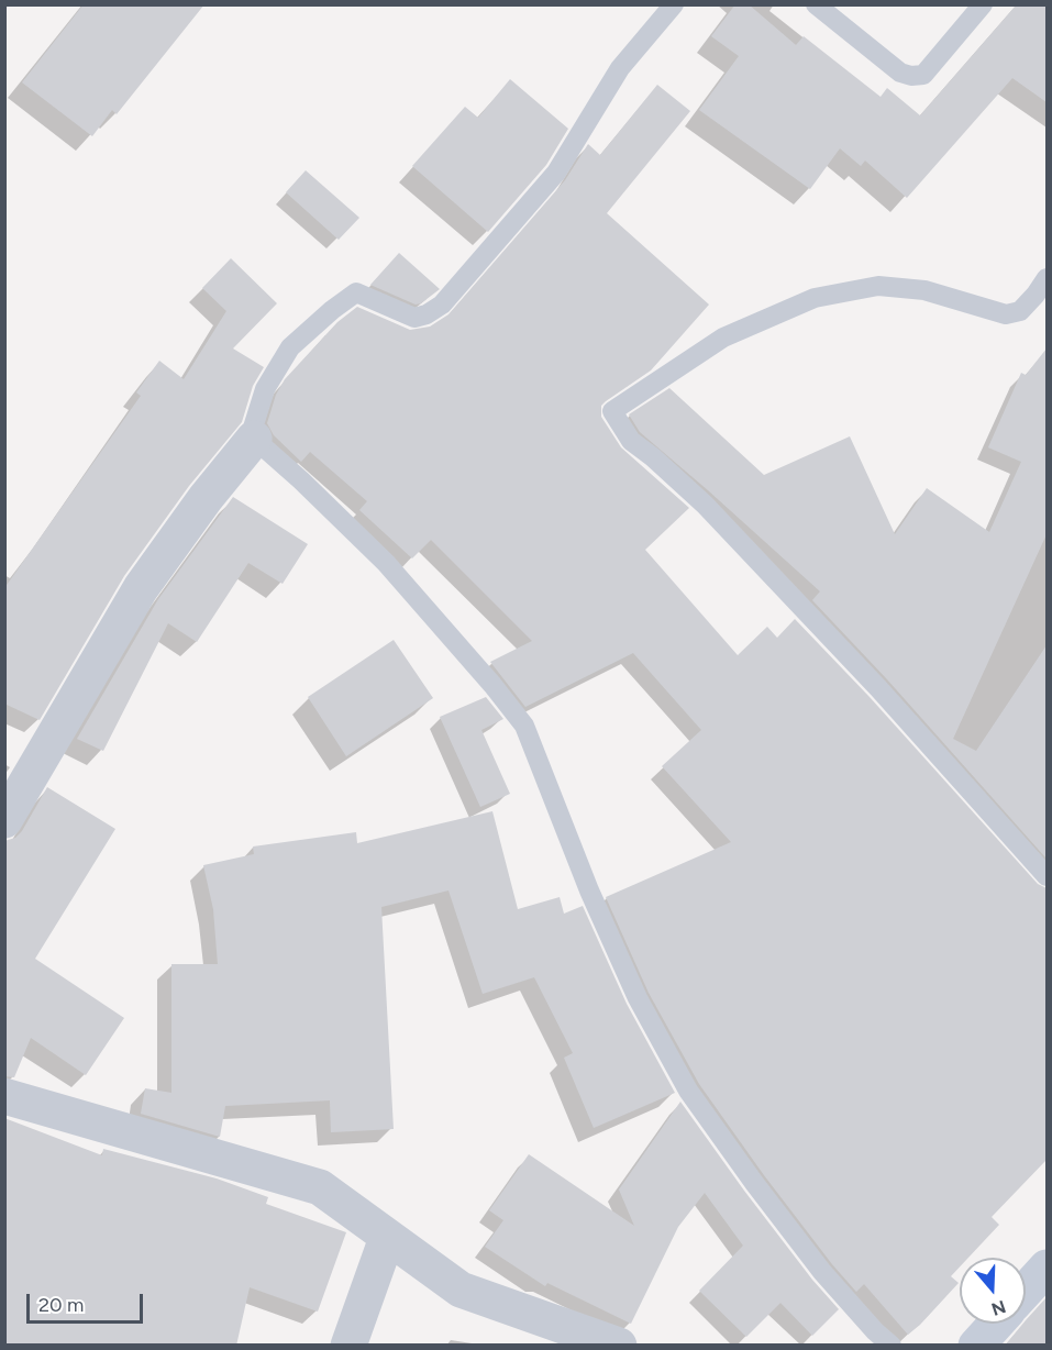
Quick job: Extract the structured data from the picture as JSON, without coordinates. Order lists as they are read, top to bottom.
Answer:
{
  "scale_bar": "20 m",
  "north": "bottom"
}
